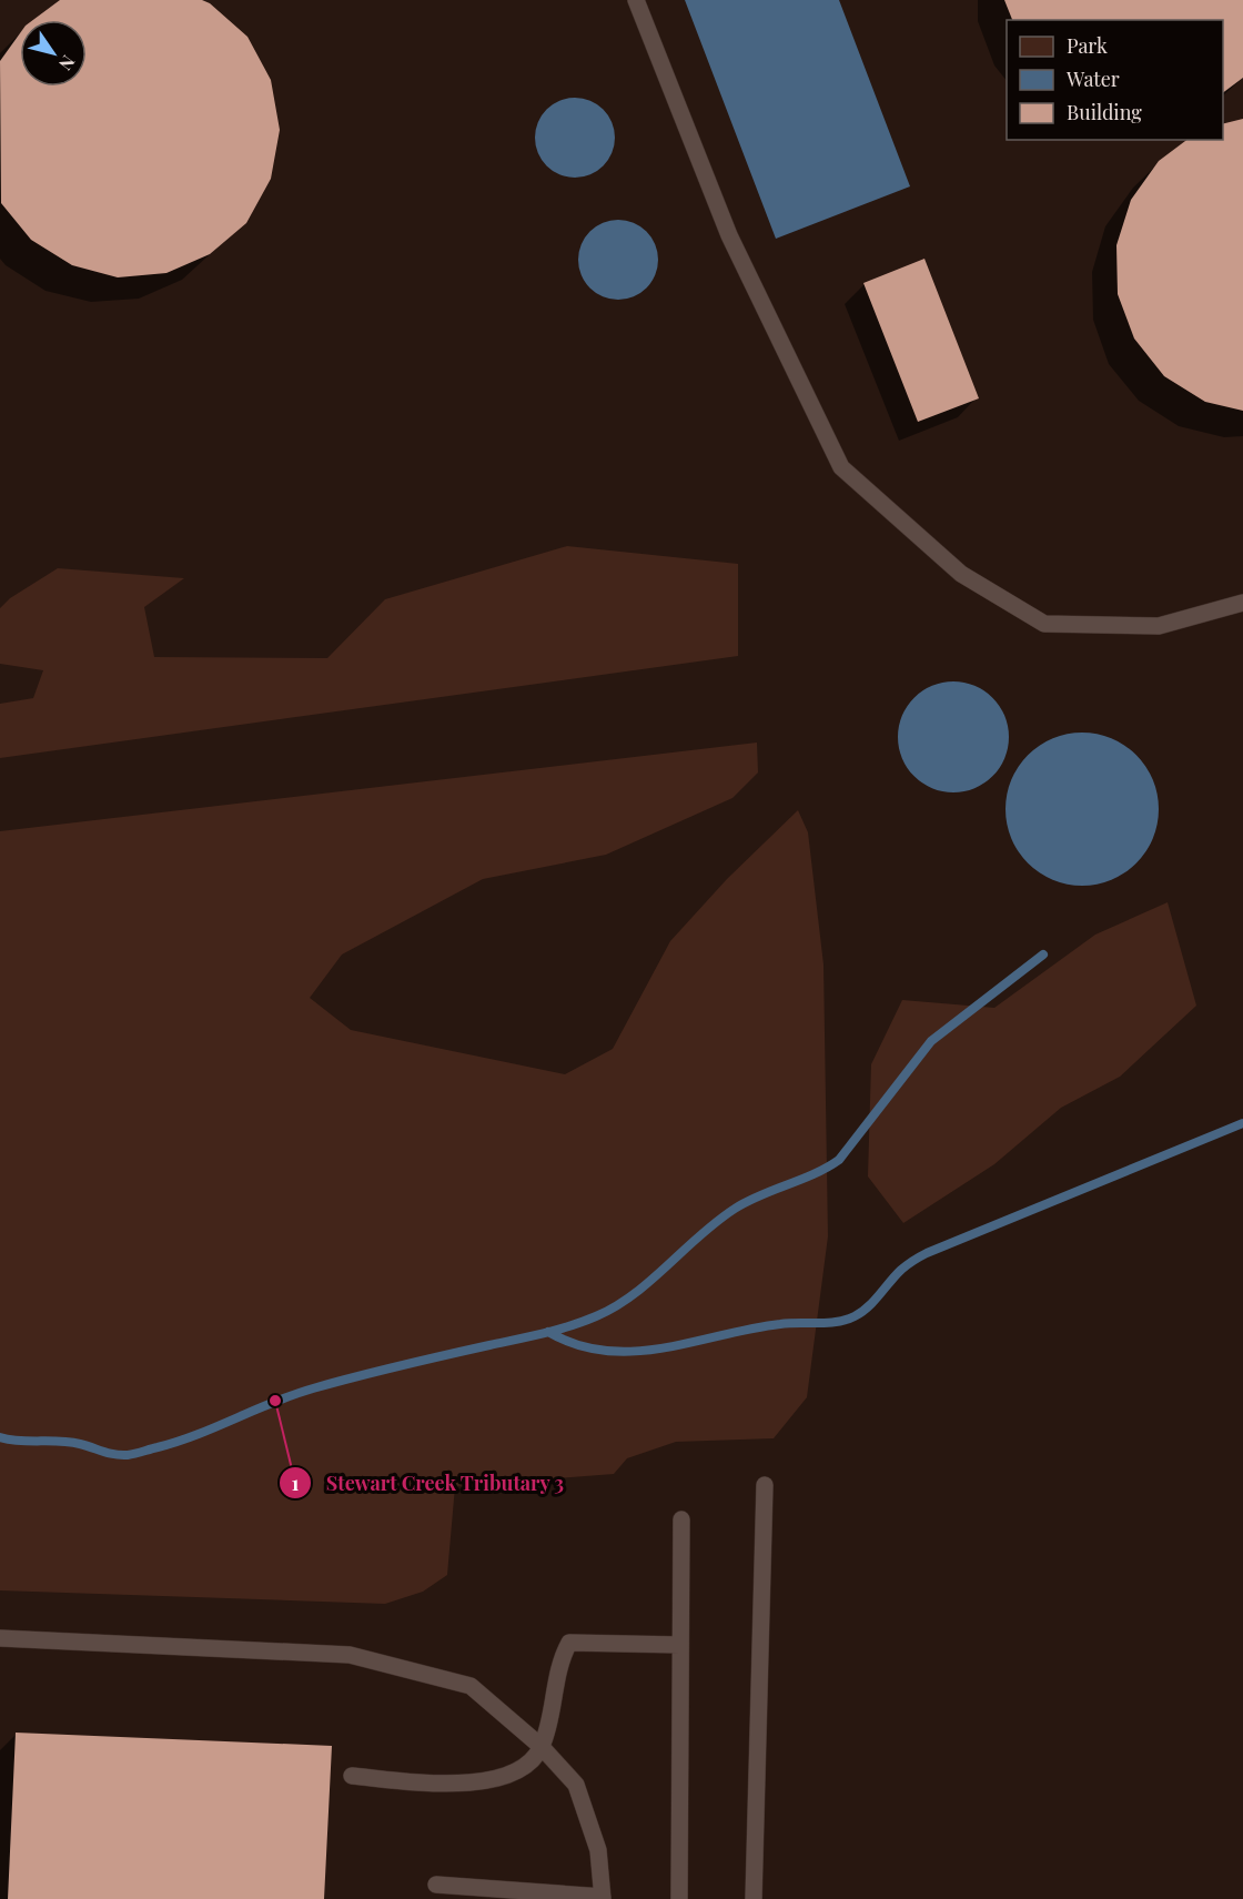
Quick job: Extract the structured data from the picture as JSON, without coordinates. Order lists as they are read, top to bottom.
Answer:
{
  "places": ["Stewart Creek Tributary 3"],
  "legend": ["Park", "Water", "Building"],
  "north": "bottom right"
}
